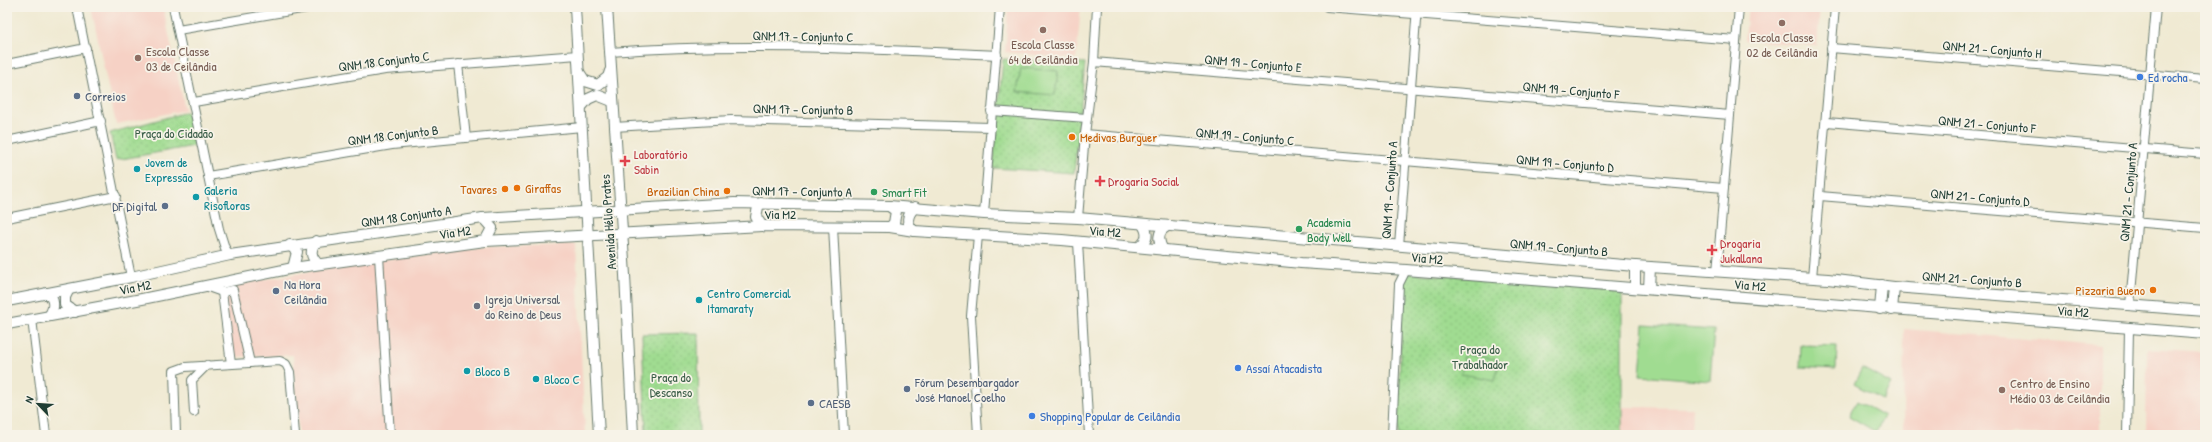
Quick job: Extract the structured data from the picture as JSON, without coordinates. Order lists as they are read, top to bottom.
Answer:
{
  "streets": {
    "main road": [
      "QNM 19 - Conjunto A",
      "QNM 17 - Conjunto A",
      "Via M2",
      "QNM 18 Conjunto A",
      "Avenida Hélio Prates",
      "QNM 19 - Conjunto B",
      "QNM 21 - Conjunto B"
    ],
    "street": [
      "QNM 17 - Conjunto C",
      "QNM 21 - Conjunto H",
      "QNM 18 Conjunto C",
      "QNM 19 - Conjunto E",
      "QNM 19 - Conjunto F",
      "QNM 17 - Conjunto B",
      "QNM 21 - Conjunto F",
      "QNM 18 Conjunto B",
      "QNM 19 - Conjunto C",
      "QNM 19 - Conjunto D",
      "QNM 21 - Conjunto A",
      "QNM 21 - Conjunto D"
    ]
  },
  "crossings": [
    ["QNM 17 - Conjunto C", "Avenida Hélio Prates"],
    ["QNM 21 - Conjunto H", "QNM 21 - Conjunto A"],
    ["QNM 18 Conjunto C", "Avenida Hélio Prates"],
    ["QNM 19 - Conjunto E", "QNM 19 - Conjunto F"],
    ["QNM 19 - Conjunto E", "QNM 19 - Conjunto A"],
    ["QNM 19 - Conjunto F", "QNM 19 - Conjunto A"],
    ["QNM 17 - Conjunto B", "Avenida Hélio Prates"],
    ["QNM 21 - Conjunto F", "QNM 21 - Conjunto A"],
    ["QNM 18 Conjunto B", "Avenida Hélio Prates"],
    ["QNM 19 - Conjunto C", "QNM 19 - Conjunto D"],
    ["QNM 19 - Conjunto C", "QNM 19 - Conjunto A"],
    ["QNM 19 - Conjunto D", "QNM 19 - Conjunto A"],
    ["QNM 19 - Conjunto A", "Via M2"],
    ["QNM 19 - Conjunto A", "QNM 19 - Conjunto B"],
    ["QNM 17 - Conjunto A", "Via M2"],
    ["QNM 17 - Conjunto A", "Avenida Hélio Prates"],
    ["QNM 21 - Conjunto A", "QNM 21 - Conjunto D"],
    ["QNM 21 - Conjunto A", "QNM 21 - Conjunto B"],
    ["Via M2", "QNM 18 Conjunto A"],
    ["Via M2", "Avenida Hélio Prates"],
    ["Via M2", "QNM 19 - Conjunto B"],
    ["Via M2", "QNM 21 - Conjunto B"],
    ["QNM 18 Conjunto A", "Avenida Hélio Prates"]
  ],
  "parks": ["Praça do Cidadão", "Praça do Trabalhador", "Praça do Descanso"],
  "places": {
    "other": [
      "Escola Classe 02 de Ceilândia",
      "Escola Classe 64 de Ceilândia",
      "Escola Classe 03 de Ceilândia",
      "Ed rocha",
      "Correios",
      "Medivas Burguer",
      "Jovem de Expressão",
      "Giraffas",
      "Tavares",
      "Brazilian China",
      "Smart Fit",
      "Galeria Risofloras",
      "DF Digital",
      "Academia Body Well",
      "Pizzaria Bueno",
      "Na Hora Ceilândia",
      "Centro Comercial Itamaraty",
      "Igreja Universal do Reino de Deus",
      "Assaí Atacadista",
      "Bloco B",
      "Bloco C",
      "Fórum Desembargador José Manoel Coelho",
      "Centro de Ensino Médio 03 de Ceilândia",
      "CAESB",
      "Shopping Popular de Ceilândia"
    ],
    "health": ["Laboratório Sabin", "Drogaria Social", "Drogaria Jukallana"]
  },
  "north": "top left"
}
